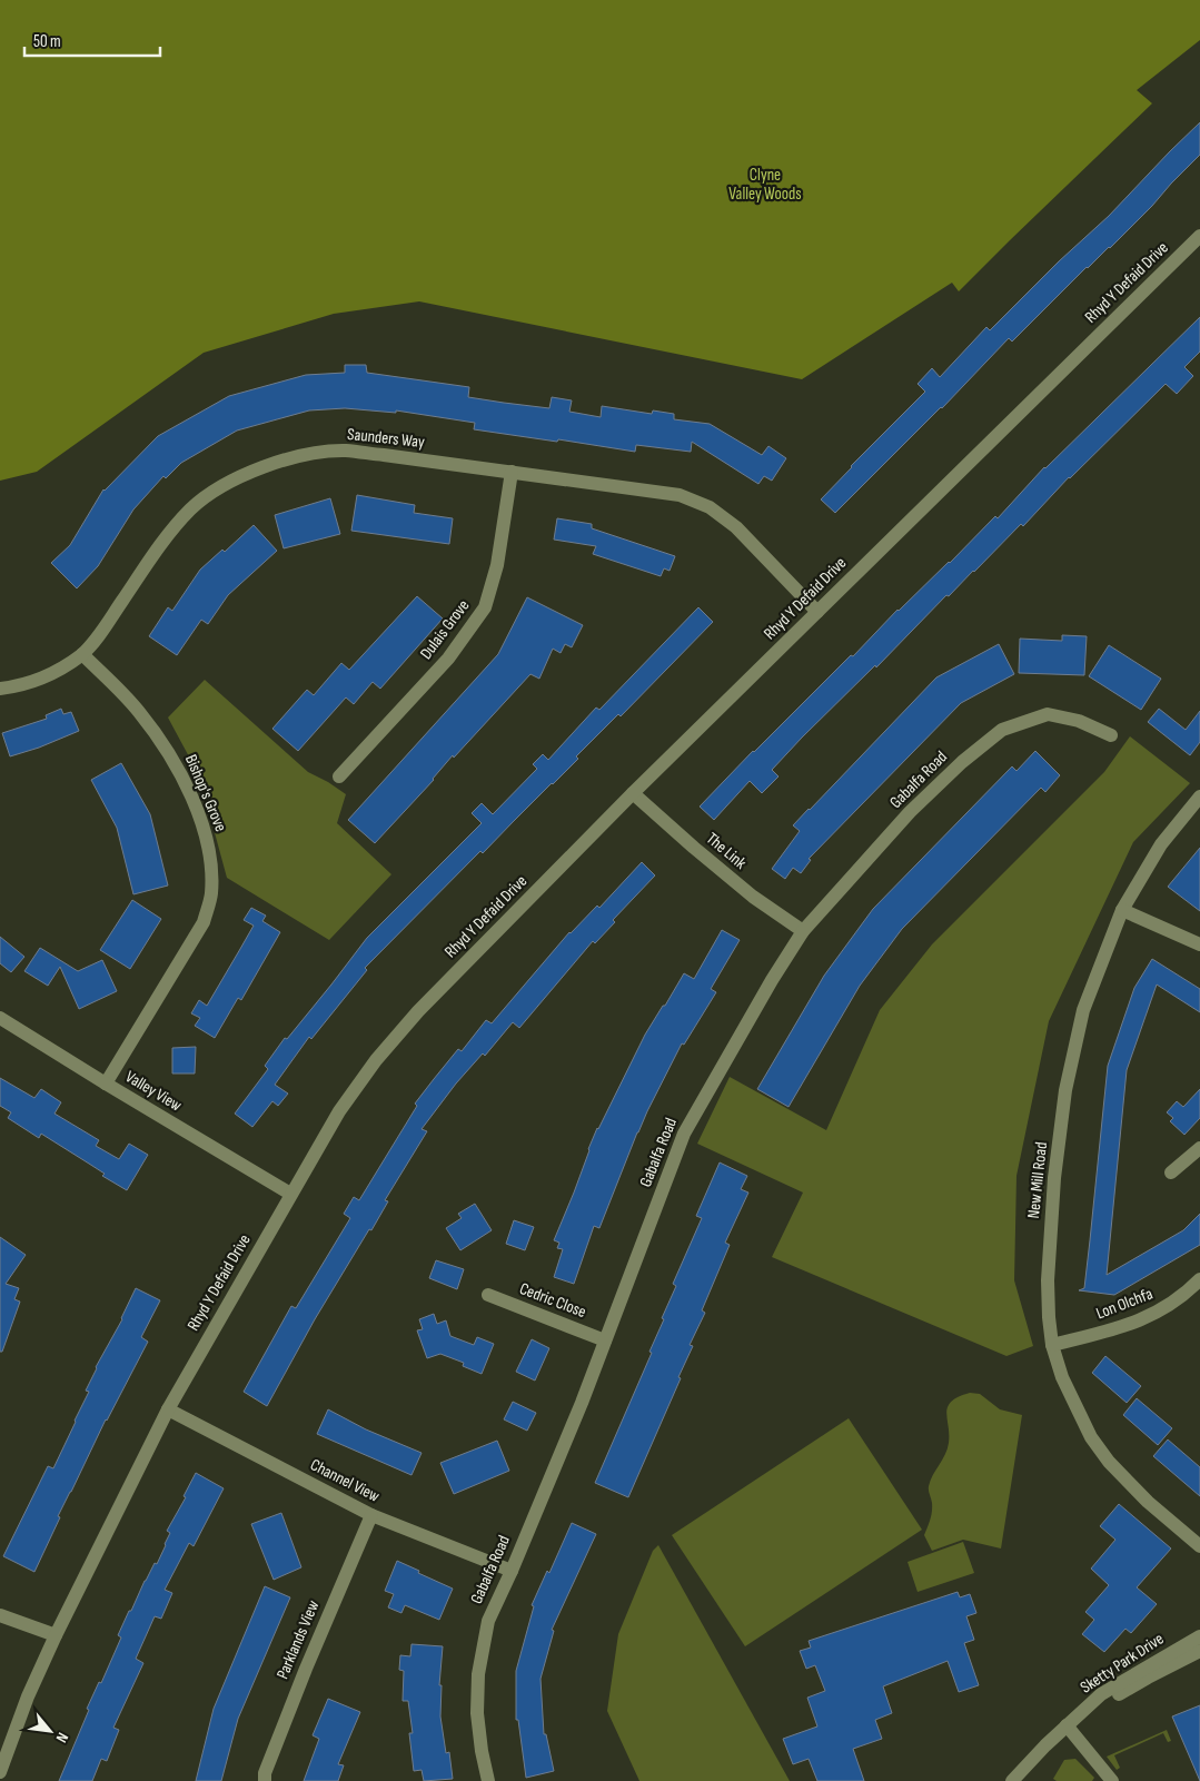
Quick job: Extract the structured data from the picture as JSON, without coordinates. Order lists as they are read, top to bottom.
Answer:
{
  "streets": {
    "street": [
      "Rhyd Y Defaid Drive",
      "Saunders Way",
      "Dulais Grove",
      "Gabalfa Road",
      "Bishop's Grove",
      "The Link",
      "Valley View",
      "New Mill Road",
      "Cedric Close",
      "Lon Olchfa",
      "Channel View",
      "Parklands View",
      "Sketty Park Drive"
    ]
  },
  "crossings": [
    ["Rhyd Y Defaid Drive", "Saunders Way"],
    ["Rhyd Y Defaid Drive", "The Link"],
    ["Rhyd Y Defaid Drive", "Valley View"],
    ["Rhyd Y Defaid Drive", "Channel View"],
    ["Saunders Way", "Dulais Grove"],
    ["Saunders Way", "Bishop's Grove"],
    ["Gabalfa Road", "The Link"],
    ["Gabalfa Road", "Cedric Close"],
    ["Gabalfa Road", "Channel View"],
    ["Bishop's Grove", "Valley View"],
    ["New Mill Road", "Lon Olchfa"],
    ["Channel View", "Parklands View"]
  ],
  "parks": ["Clyne Valley Woods"],
  "scale_bar": "50 m",
  "north": "bottom right"
}
